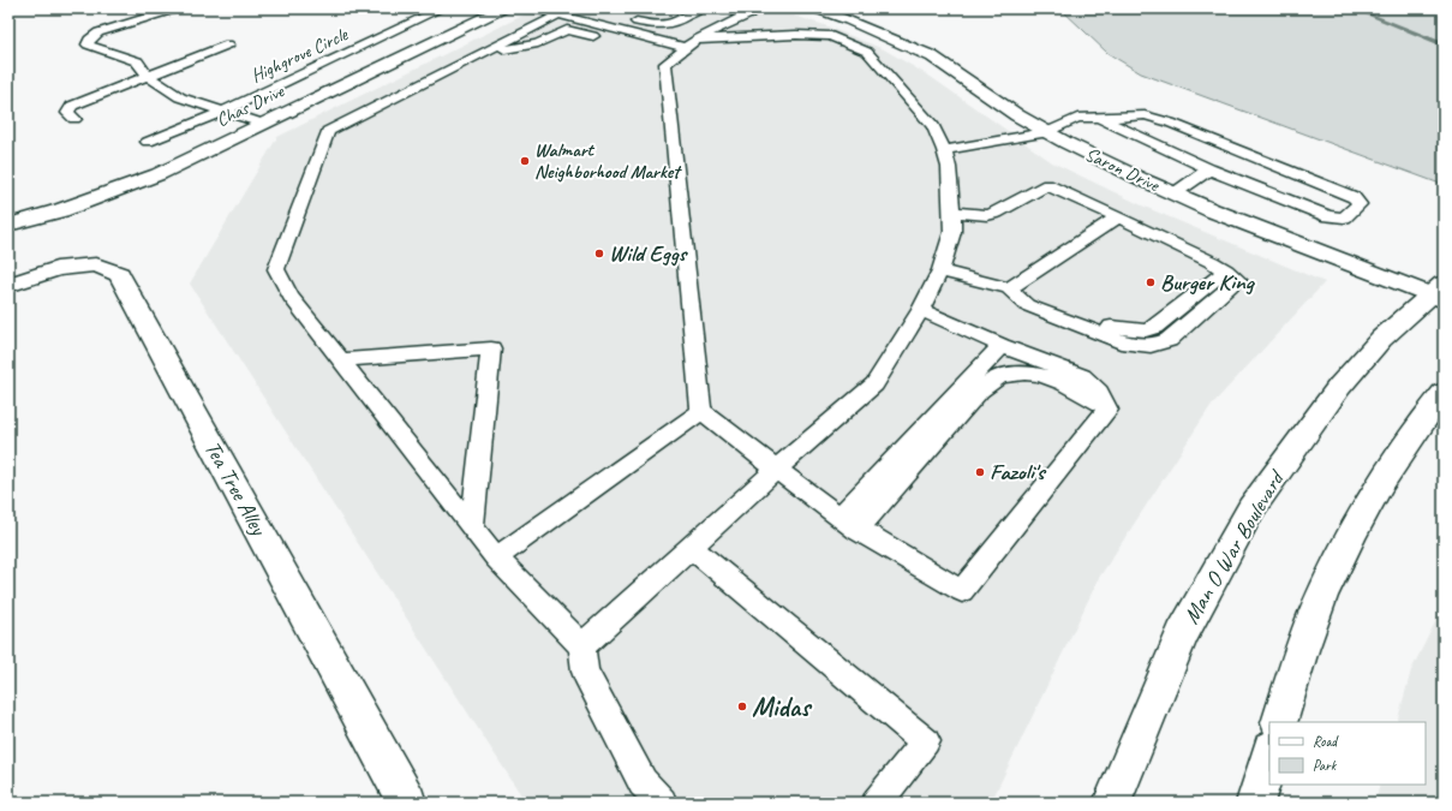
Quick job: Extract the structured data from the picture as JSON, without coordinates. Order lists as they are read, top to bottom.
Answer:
{
  "streets": {
    "street": [
      "Chas Drive",
      "Saron Drive",
      "Tea Tree Alley",
      "Man O War Boulevard"
    ],
    "lane": ["Highgrove Circle"]
  },
  "crossings": [
    ["Highgrove Circle", "Chas Drive"],
    ["Saron Drive", "Man O War Boulevard"]
  ],
  "places": [
    "Walmart Neighborhood Market",
    "Wild Eggs",
    "Burger King",
    "Fazoli's",
    "Midas"
  ],
  "legend": ["Road", "Park"]
}
